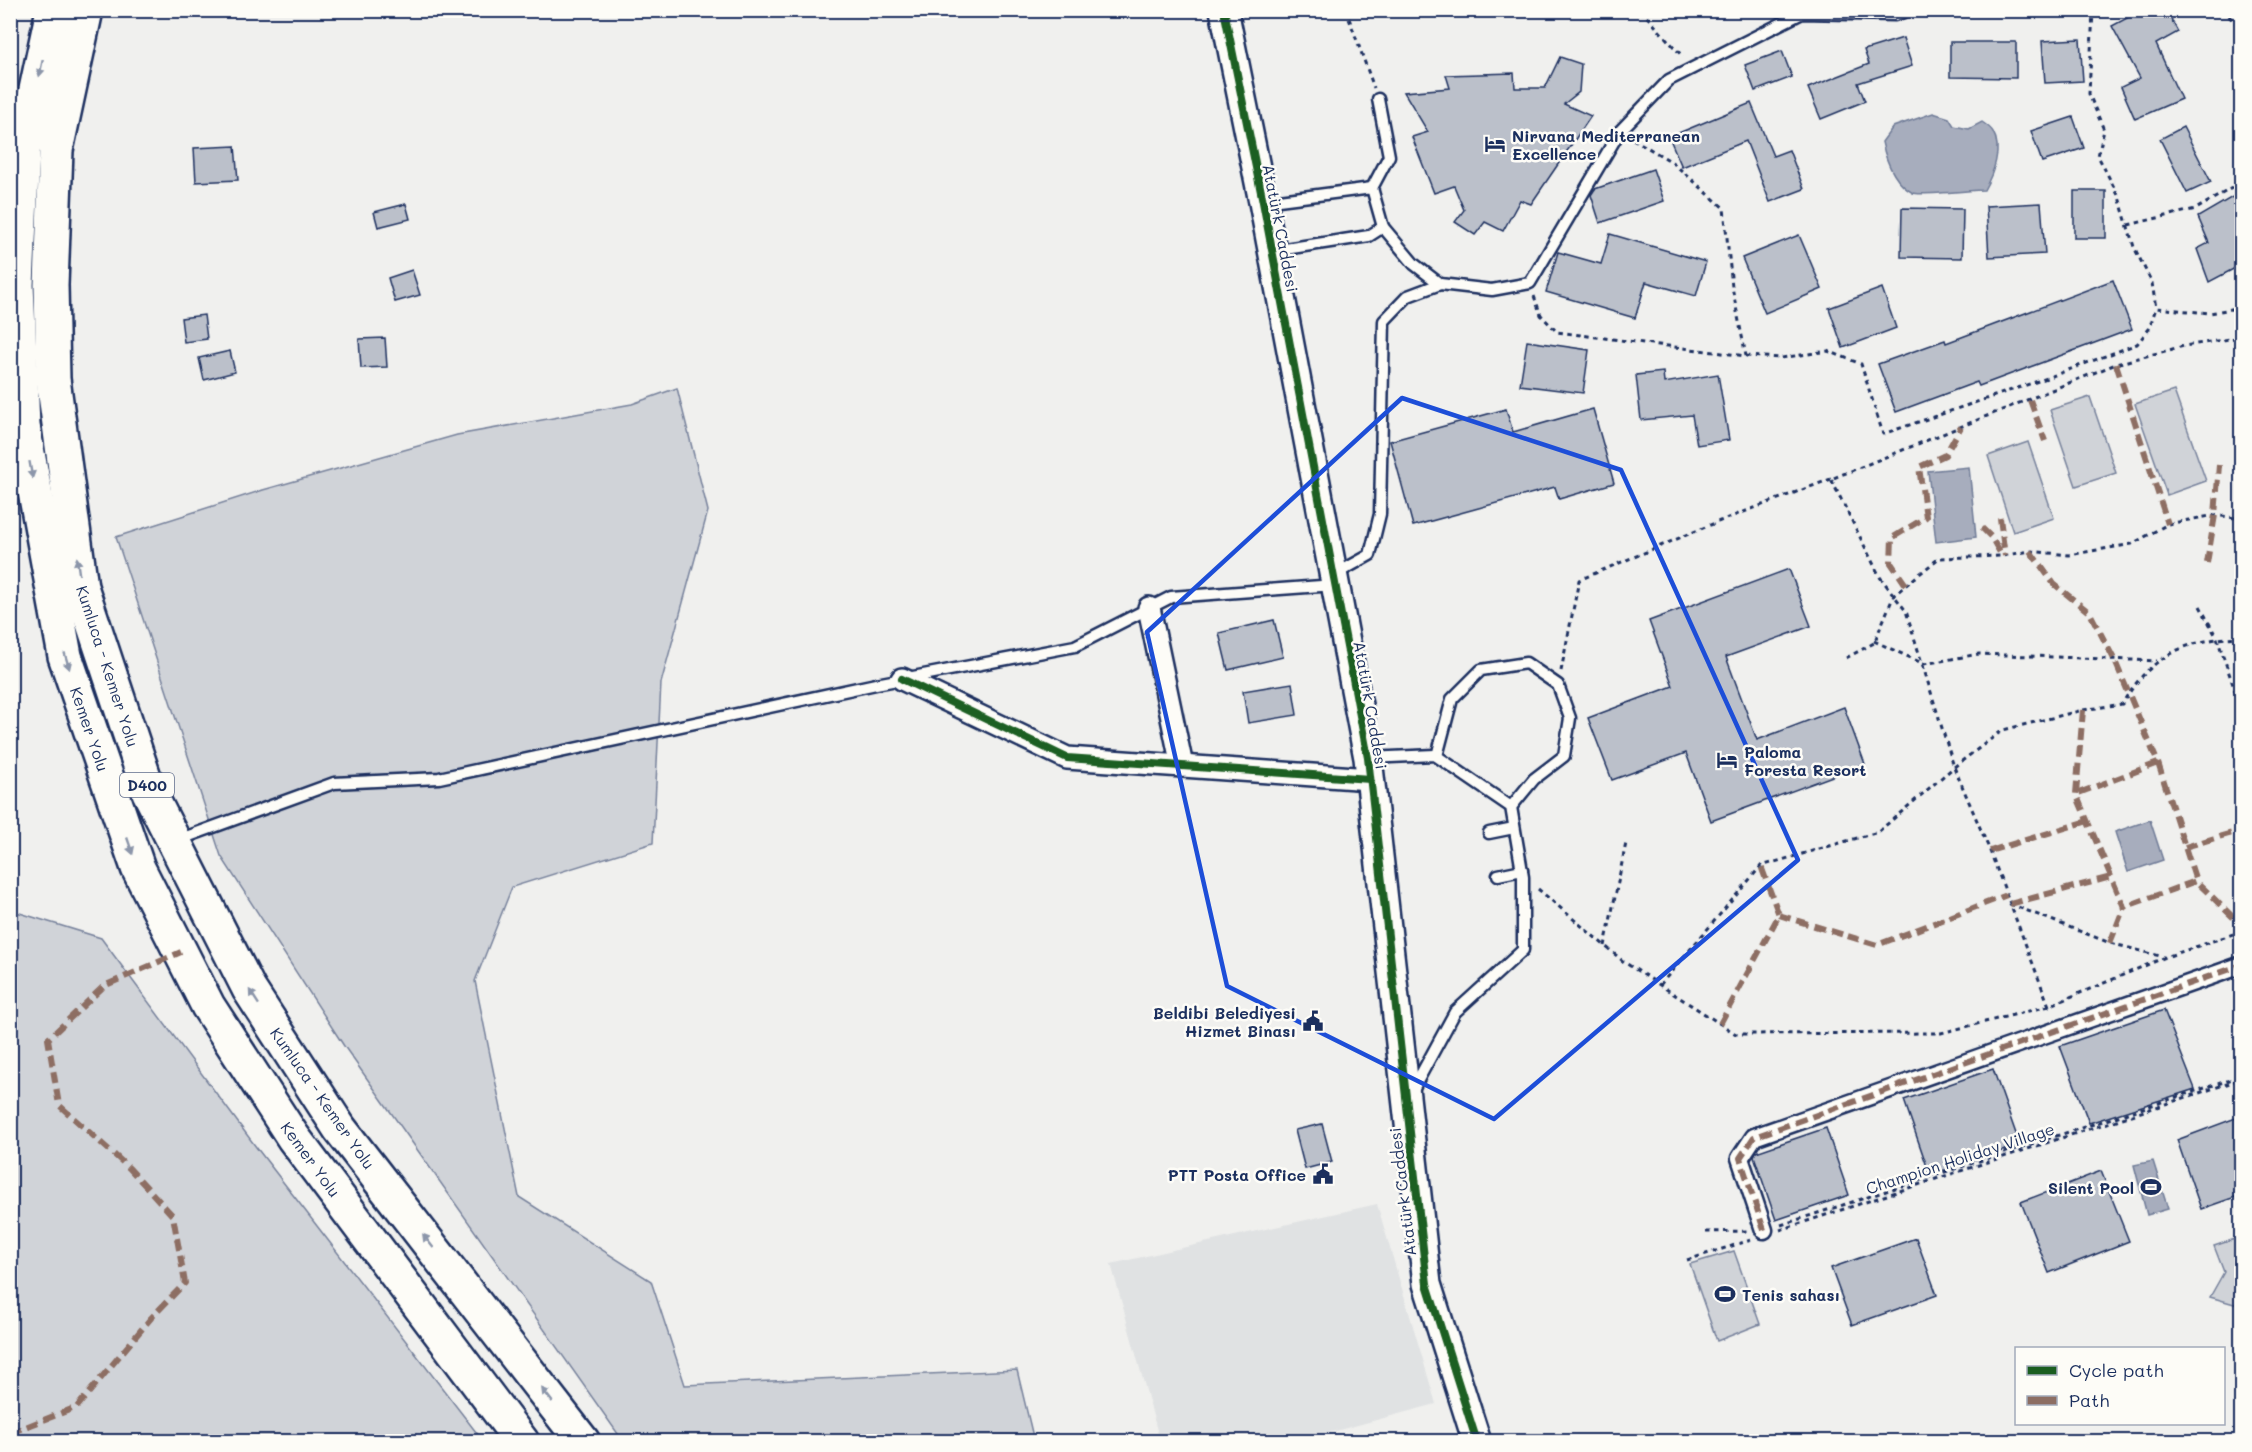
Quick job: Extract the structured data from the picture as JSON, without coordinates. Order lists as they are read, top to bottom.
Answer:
{
  "streets": {
    "highway": ["Kumluca - Kemer Yolu", "Kemer Yolu", "D400"],
    "street": ["Atatürk Caddesi"],
    "path": ["Champion Holiday Village"]
  },
  "one_way": ["Kumluca - Kemer Yolu", "Kemer Yolu"],
  "places": {
    "hotel": ["Nirvana Mediterranean Excellence", "Paloma Foresta Resort"],
    "public building": ["Beldibi Belediyesi Hizmet Binası", "PTT Posta Office"],
    "sports": ["Silent Pool", "Tenis sahası"]
  },
  "legend": ["Cycle path", "Path"]
}
